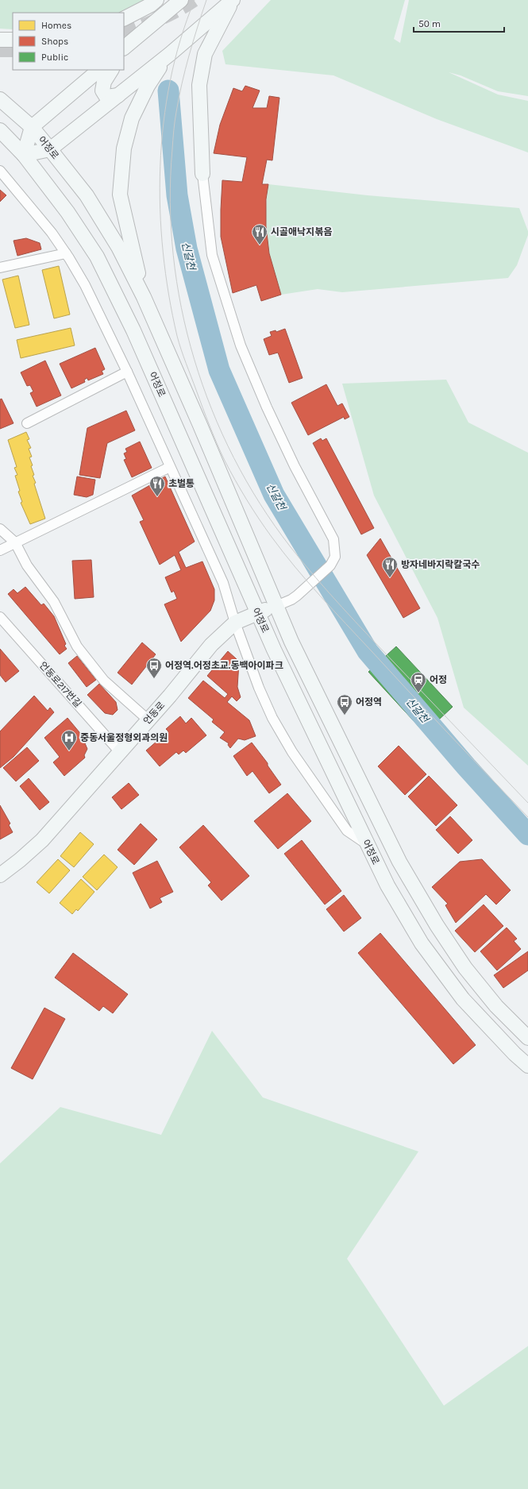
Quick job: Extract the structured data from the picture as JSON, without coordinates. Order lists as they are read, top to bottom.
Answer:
{
  "streets": {
    "main road": ["어정로", "언동로"],
    "street": ["언동로217번길"]
  },
  "crossings": [
    ["어정로", "언동로"],
    ["언동로217번길", "언동로"]
  ],
  "water": ["신갈천"],
  "places": {
    "restaurant": ["시골애낙지볶음", "초벌통", "방자네바지락칼국수"],
    "bus stop": ["어정역.어정초교.동백아이파크", "어정역"],
    "station": ["어정"],
    "hospital": ["중동서울정형외과의원"]
  },
  "legend": ["Homes", "Shops", "Public"],
  "scale_bar": "50 m"
}
